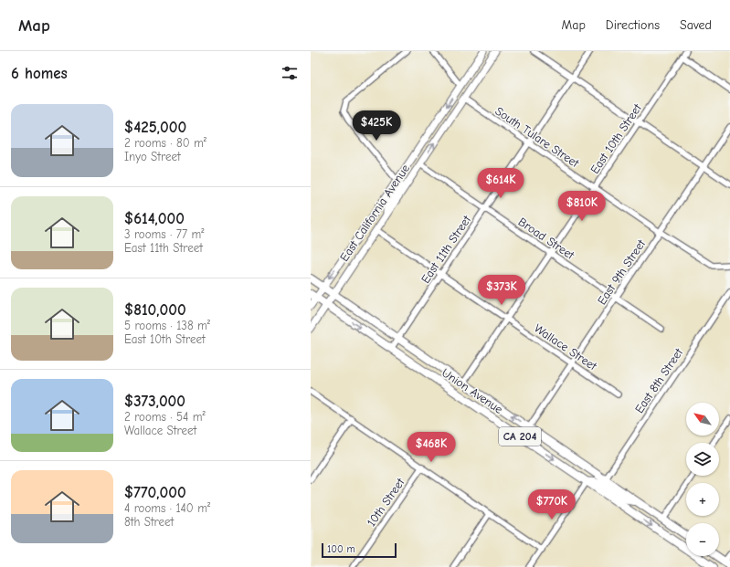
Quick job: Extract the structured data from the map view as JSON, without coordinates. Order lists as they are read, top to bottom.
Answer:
{
  "streets": {
    "highway": ["Union Avenue", "CA 204"],
    "main road": ["East California Avenue"],
    "street": [
      "South Tulare Street",
      "East 10th Street",
      "Broad Street",
      "East 11th Street",
      "East 9th Street",
      "Wallace Street",
      "East 8th Street",
      "10th Street"
    ]
  },
  "crossings": [
    ["South Tulare Street", "East 10th Street"],
    ["South Tulare Street", "East California Avenue"],
    ["South Tulare Street", "East 11th Street"],
    ["South Tulare Street", "East 9th Street"],
    ["East 10th Street", "Broad Street"],
    ["East 10th Street", "Wallace Street"],
    ["East 10th Street", "Union Avenue"],
    ["East California Avenue", "Broad Street"],
    ["East California Avenue", "Wallace Street"],
    ["East California Avenue", "Union Avenue"],
    ["Broad Street", "East 11th Street"],
    ["Broad Street", "East 9th Street"],
    ["East 11th Street", "Wallace Street"],
    ["East 11th Street", "Union Avenue"],
    ["East 9th Street", "Wallace Street"],
    ["East 9th Street", "Union Avenue"],
    ["East 8th Street", "Union Avenue"]
  ],
  "scale_bar": "100 m",
  "north": "top left",
  "page": {
    "header": "Map",
    "nav": ["Map", "Directions", "Saved"],
    "heading": "6 homes",
    "list": [
      {
        "name": "$425,000",
        "note": "2 rooms · 80 m² · Inyo Street"
      },
      {
        "name": "$614,000",
        "note": "3 rooms · 77 m² · East 11th Street"
      },
      {
        "name": "$810,000",
        "note": "5 rooms · 138 m² · East 10th Street"
      },
      {
        "name": "$373,000",
        "note": "2 rooms · 54 m² · Wallace Street"
      },
      {
        "name": "$770,000",
        "note": "4 rooms · 140 m² · 8th Street"
      }
    ],
    "price": [
      "$425K",
      "$614K",
      "$810K",
      "$373K",
      "$468K",
      "$770K"
    ],
    "map_buttons": ["+", "−"],
    "scale": "100 m"
  }
}
